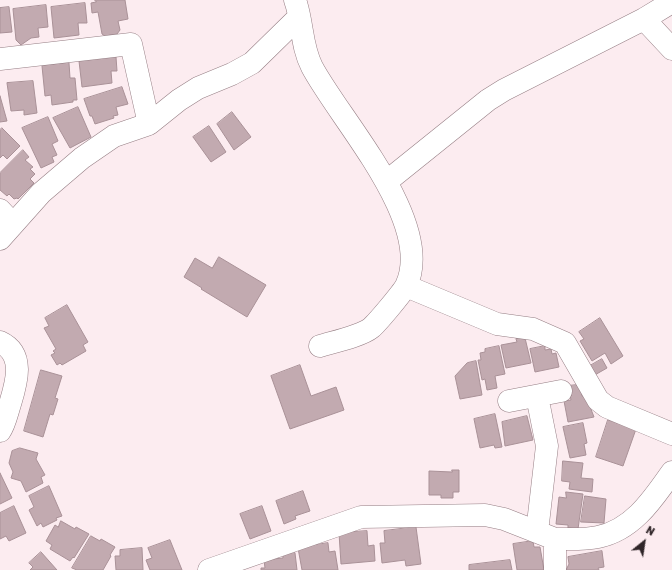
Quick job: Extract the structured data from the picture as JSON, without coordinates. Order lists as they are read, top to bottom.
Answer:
{
  "north": "top right"
}
